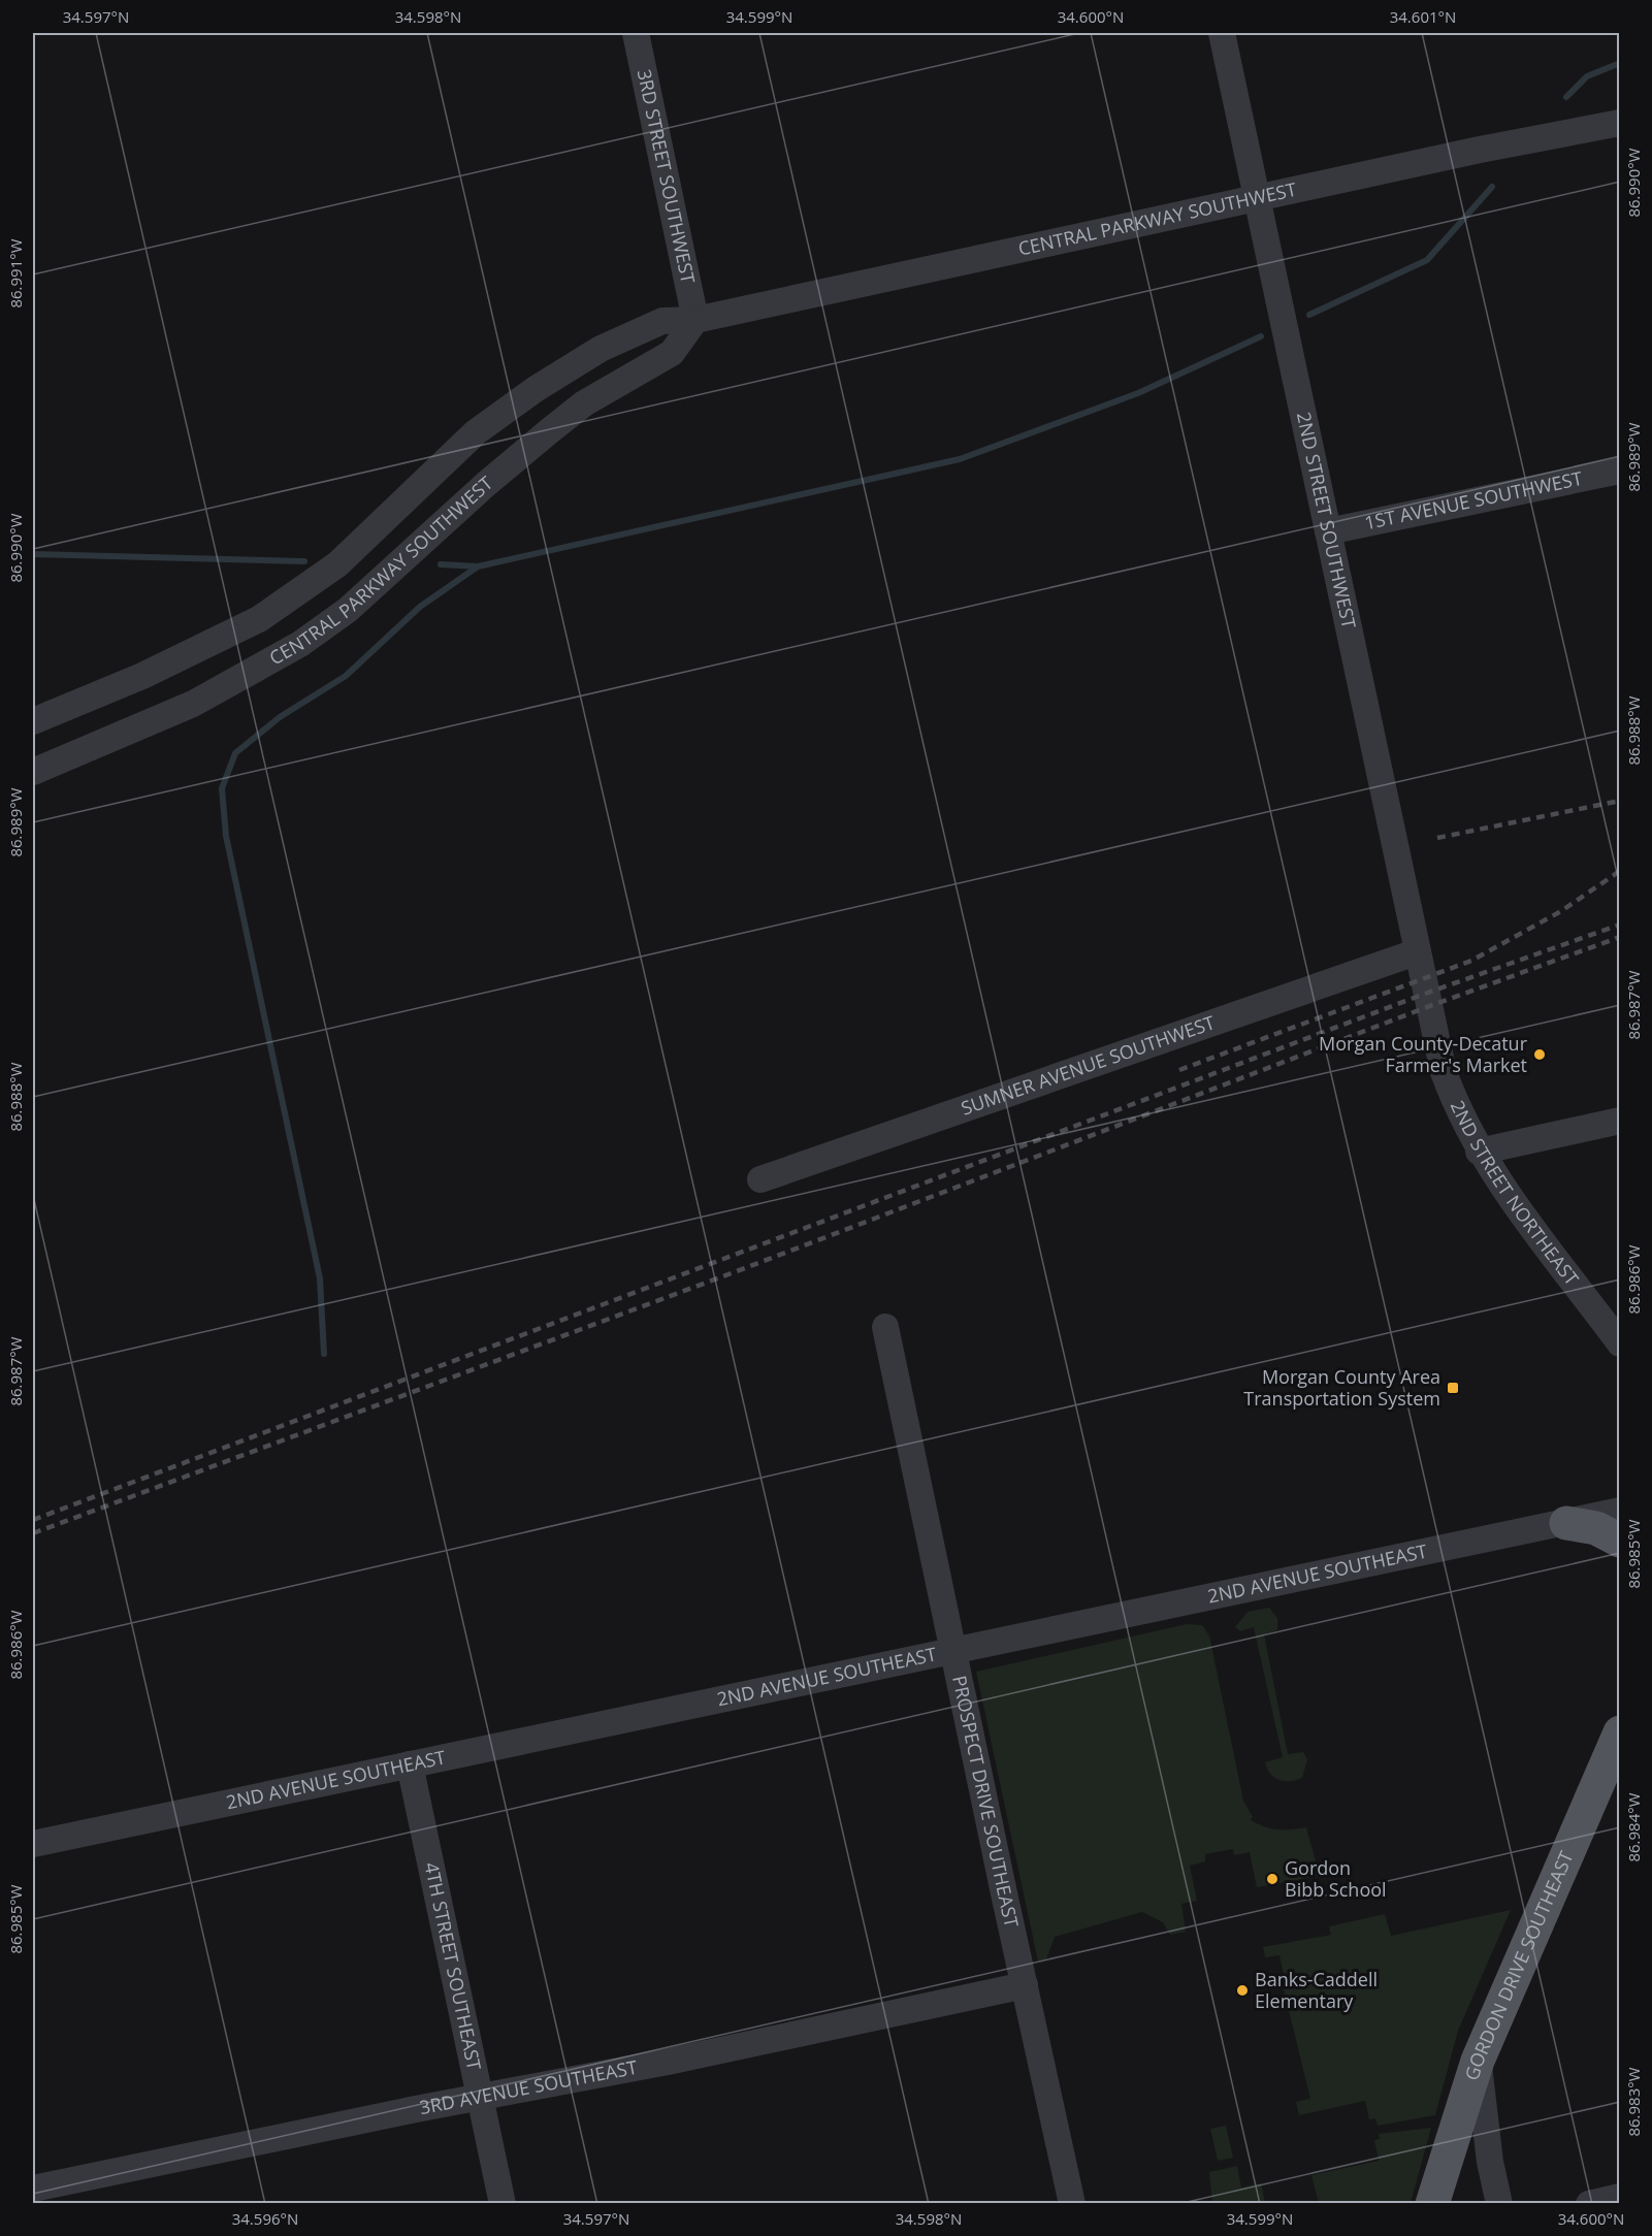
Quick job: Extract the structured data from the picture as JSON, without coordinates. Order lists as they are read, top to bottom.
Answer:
{
  "streets": {
    "main road": ["GORDON DRIVE SOUTHEAST"],
    "street": [
      "3RD STREET SOUTHWEST",
      "CENTRAL PARKWAY SOUTHWEST",
      "1ST AVENUE SOUTHWEST",
      "2ND STREET SOUTHWEST",
      "SUMNER AVENUE SOUTHWEST",
      "2ND STREET NORTHEAST",
      "2ND AVENUE SOUTHEAST",
      "PROSPECT DRIVE SOUTHEAST",
      "4TH STREET SOUTHEAST",
      "3RD AVENUE SOUTHEAST"
    ]
  },
  "crossings": [
    ["3RD STREET SOUTHWEST", "CENTRAL PARKWAY SOUTHWEST"],
    ["CENTRAL PARKWAY SOUTHWEST", "2ND STREET SOUTHWEST"],
    ["1ST AVENUE SOUTHWEST", "2ND STREET SOUTHWEST"],
    ["2ND STREET SOUTHWEST", "SUMNER AVENUE SOUTHWEST"],
    ["2ND STREET SOUTHWEST", "2ND STREET NORTHEAST"],
    ["2ND AVENUE SOUTHEAST", "PROSPECT DRIVE SOUTHEAST"],
    ["2ND AVENUE SOUTHEAST", "4TH STREET SOUTHEAST"],
    ["PROSPECT DRIVE SOUTHEAST", "3RD AVENUE SOUTHEAST"],
    ["4TH STREET SOUTHEAST", "3RD AVENUE SOUTHEAST"]
  ],
  "places": {
    "other": ["Morgan County-Decatur Farmer's Market", "Gordon Bibb School", "Banks-Caddell Elementary"],
    "transit": ["Morgan County Area Transportation System"]
  },
  "coordinates": [
    "34.597°N",
    "34.598°N",
    "34.599°N",
    "34.600°N",
    "34.601°N",
    "86.990°W",
    "86.991°W",
    "86.989°W",
    "86.988°W",
    "86.987°W",
    "86.986°W",
    "86.985°W",
    "86.984°W",
    "86.983°W",
    "34.596°N"
  ]
}
